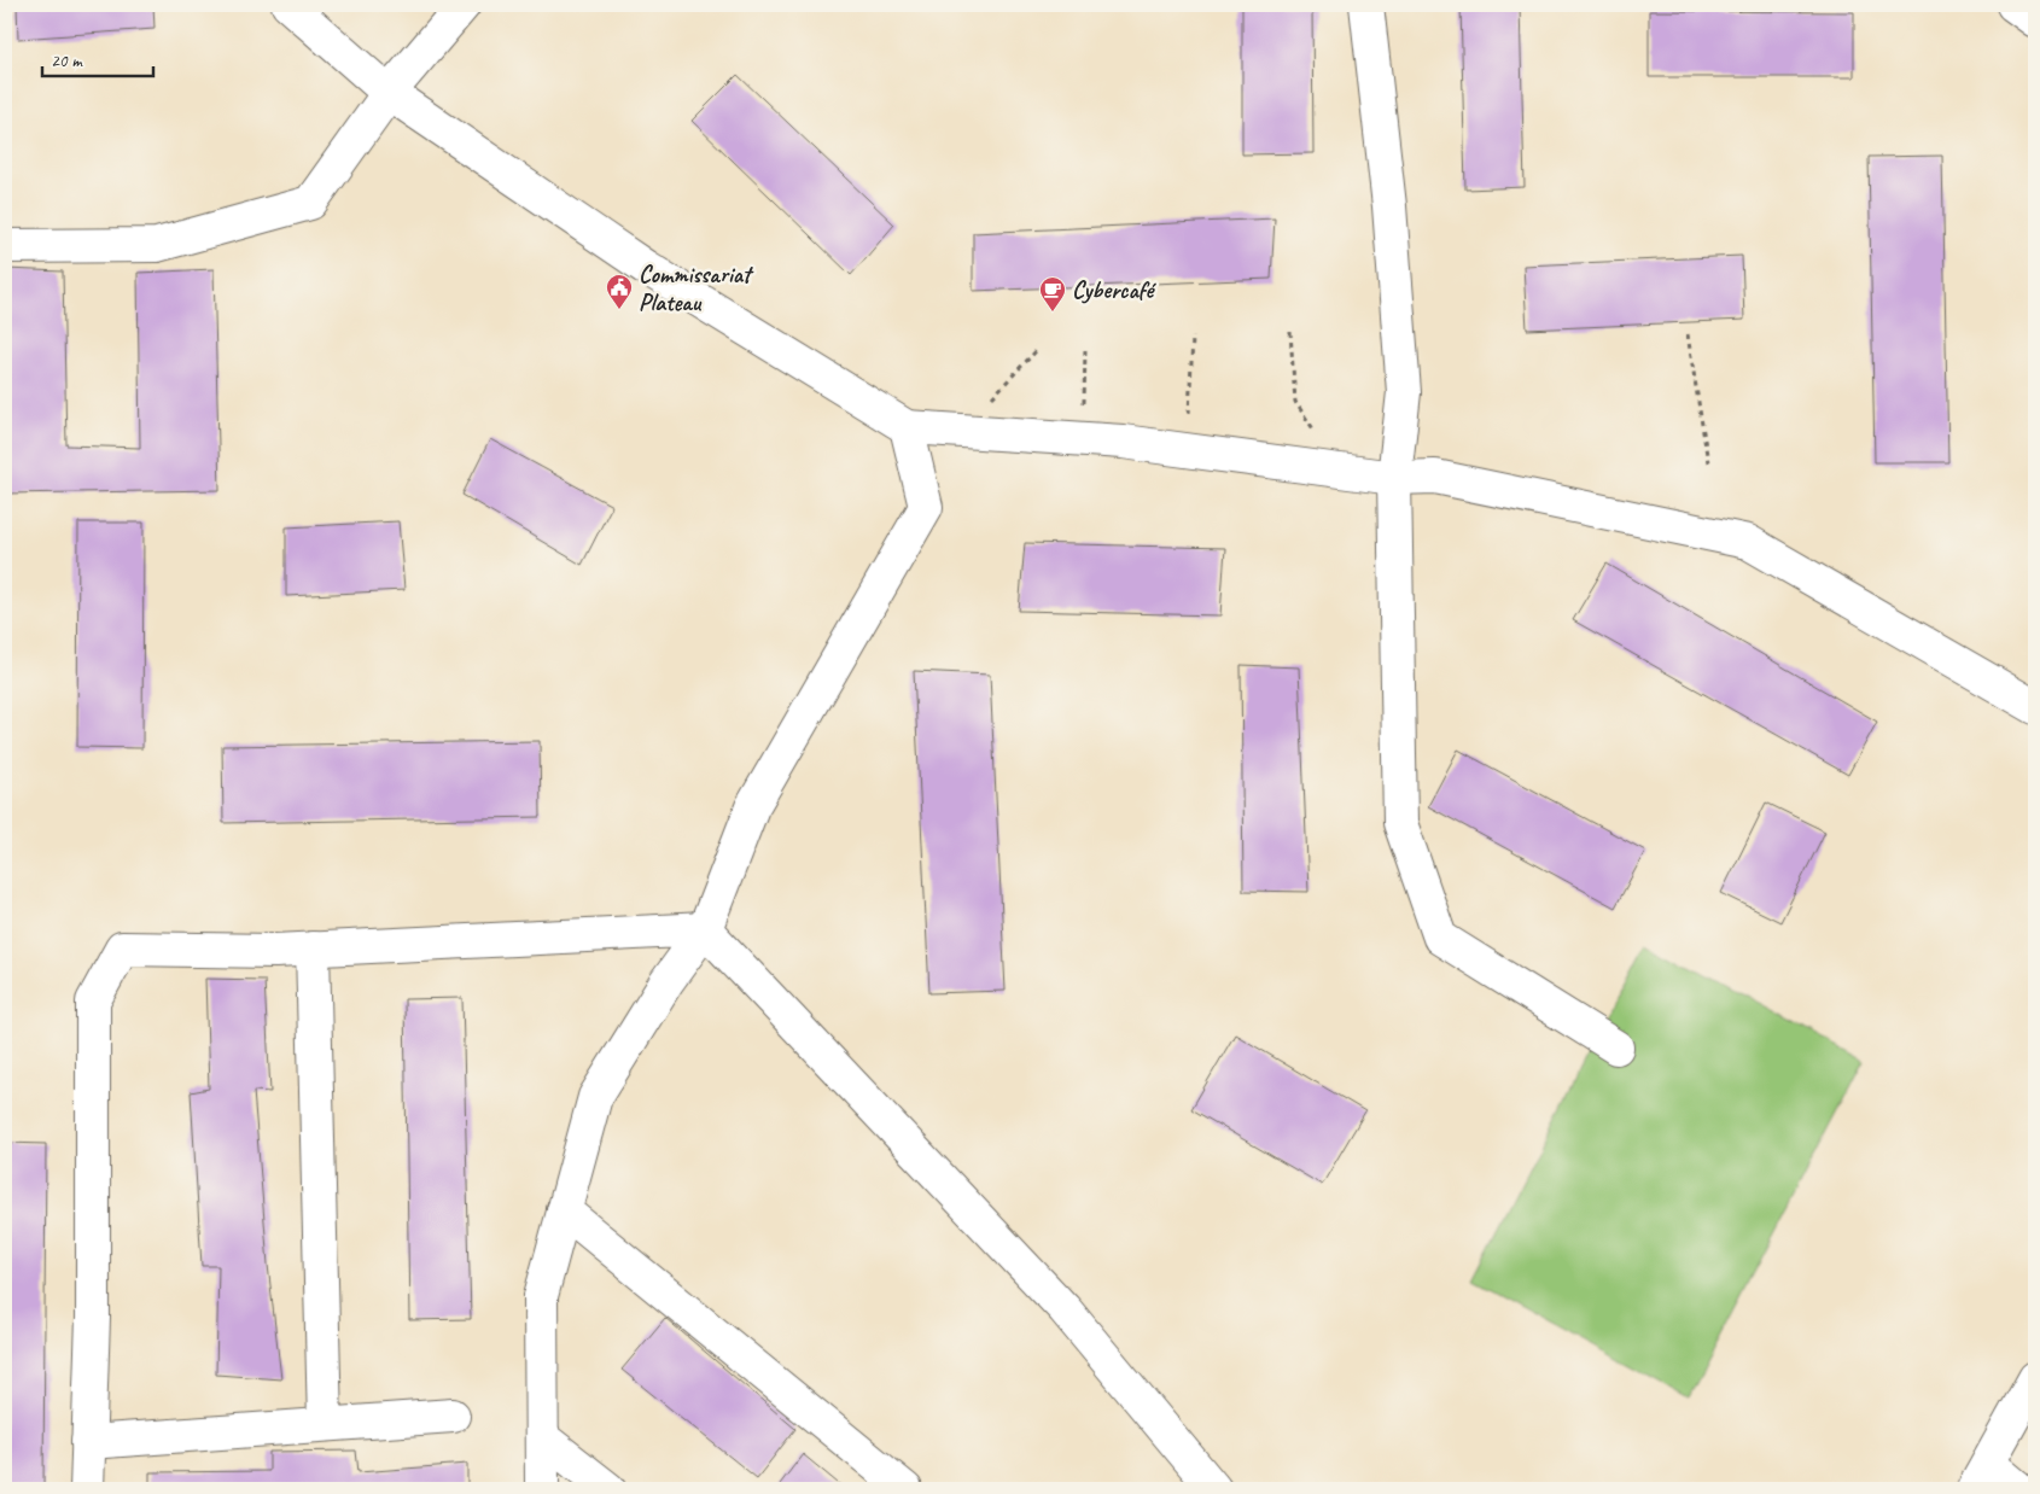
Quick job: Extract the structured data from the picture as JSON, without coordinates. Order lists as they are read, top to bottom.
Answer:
{
  "places": {
    "public building": ["Commissariat Plateau"],
    "cafe": ["Cybercafé"]
  },
  "scale_bar": "20 m"
}
